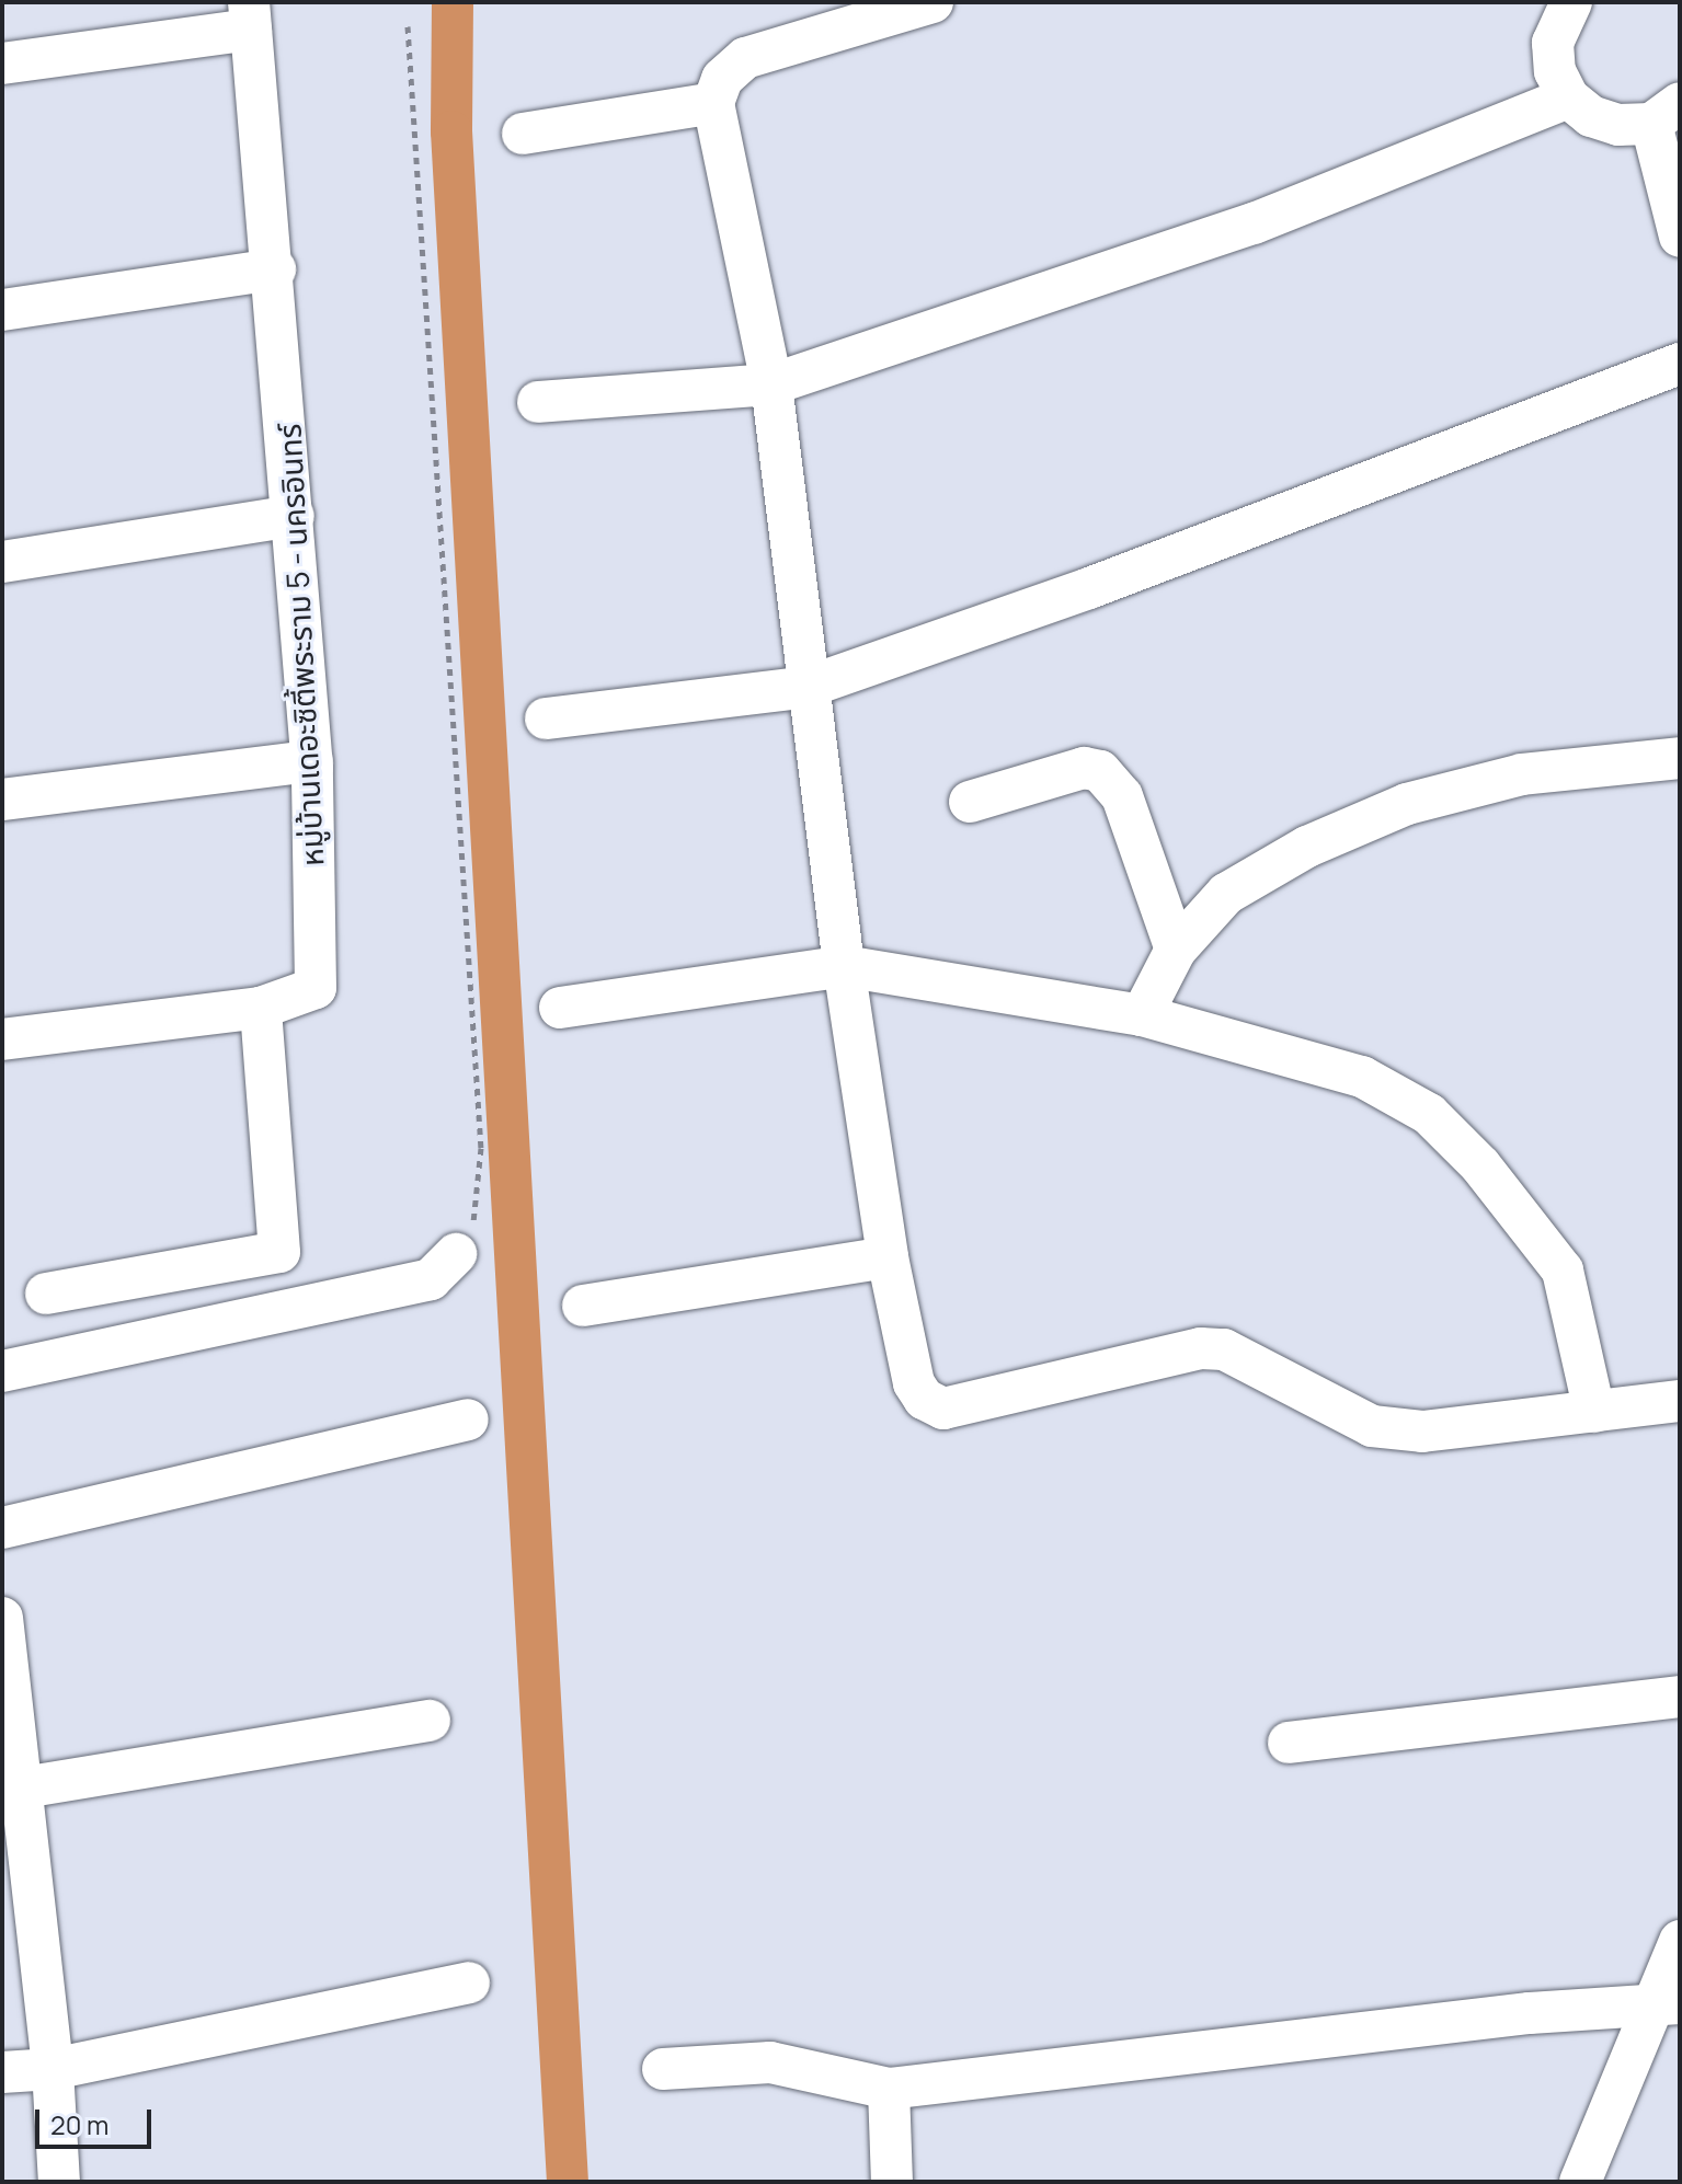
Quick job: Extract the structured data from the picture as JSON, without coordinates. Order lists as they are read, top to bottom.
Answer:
{
  "streets": {
    "street": ["หมู่บ้านเดอะซิตี้พระราม 5 - นครอินทร์"]
  },
  "scale_bar": "20 m"
}
